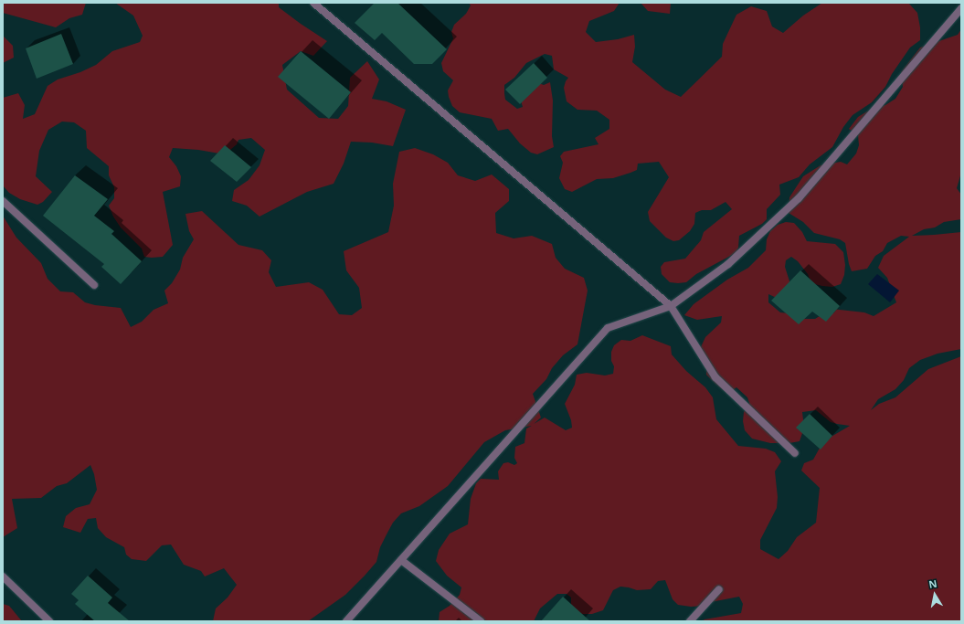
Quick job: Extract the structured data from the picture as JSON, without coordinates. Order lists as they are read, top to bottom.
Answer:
{
  "north": "top"
}
